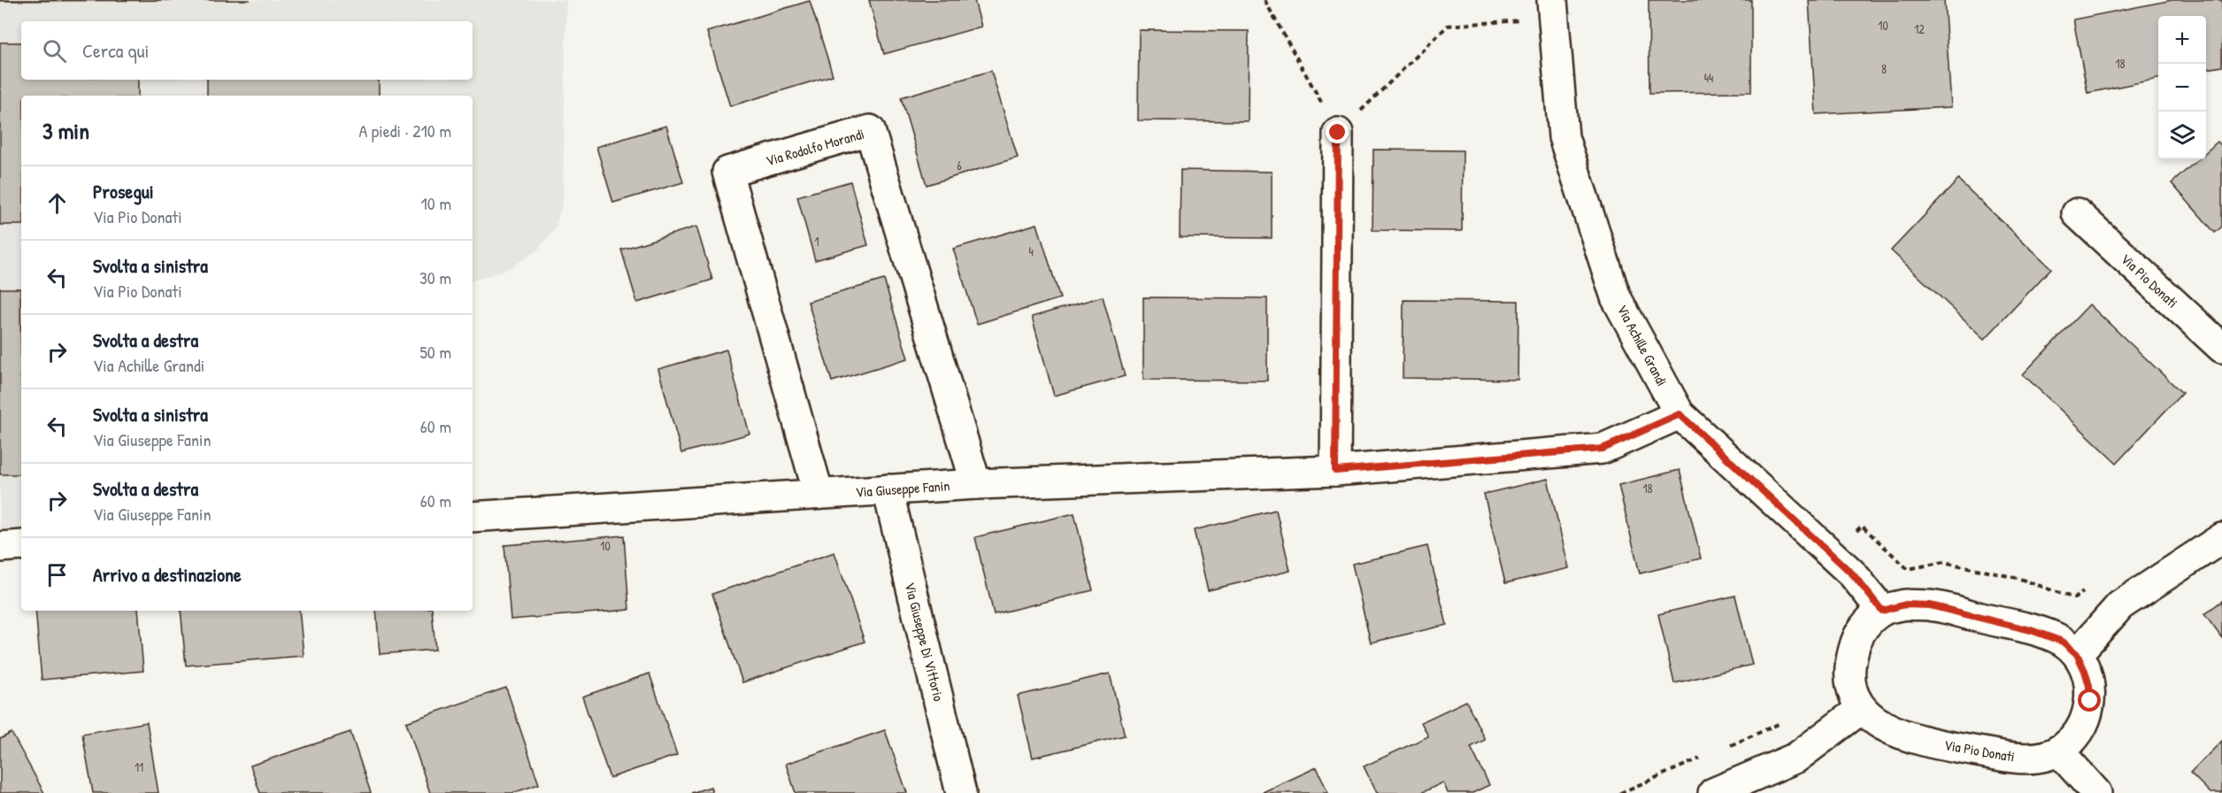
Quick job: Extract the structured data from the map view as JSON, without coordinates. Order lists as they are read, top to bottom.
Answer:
{
  "streets": {
    "street": [
      "Via Rodolfo Morandi",
      "Via Pio Donati",
      "Via Achille Grandi",
      "Via Giuseppe Fanin",
      "Via Giuseppe Di Vittorio"
    ]
  },
  "crossings": [
    ["Via Rodolfo Morandi", "Via Giuseppe Fanin"],
    ["Via Achille Grandi", "Via Giuseppe Fanin"],
    ["Via Giuseppe Fanin", "Via Giuseppe Di Vittorio"]
  ],
  "house_numbers": [
    "10",
    "12",
    "18",
    "8",
    "44",
    "6",
    "1",
    "4",
    "18",
    "10",
    "11"
  ],
  "page": {
    "map_buttons": ["+", "−"],
    "search": "Cerca qui",
    "heading": ["3 min", "A piedi · 210 m"],
    "list": [
      ["Prosegui", "Via Pio Donati", "10 m"],
      ["Svolta a sinistra", "Via Pio Donati", "30 m"],
      ["Svolta a destra", "Via Achille Grandi", "50 m"],
      ["Svolta a sinistra", "Via Giuseppe Fanin", "60 m"],
      ["Svolta a destra", "Via Giuseppe Fanin", "60 m"],
      "Arrivo a destinazione"
    ]
  }
}
